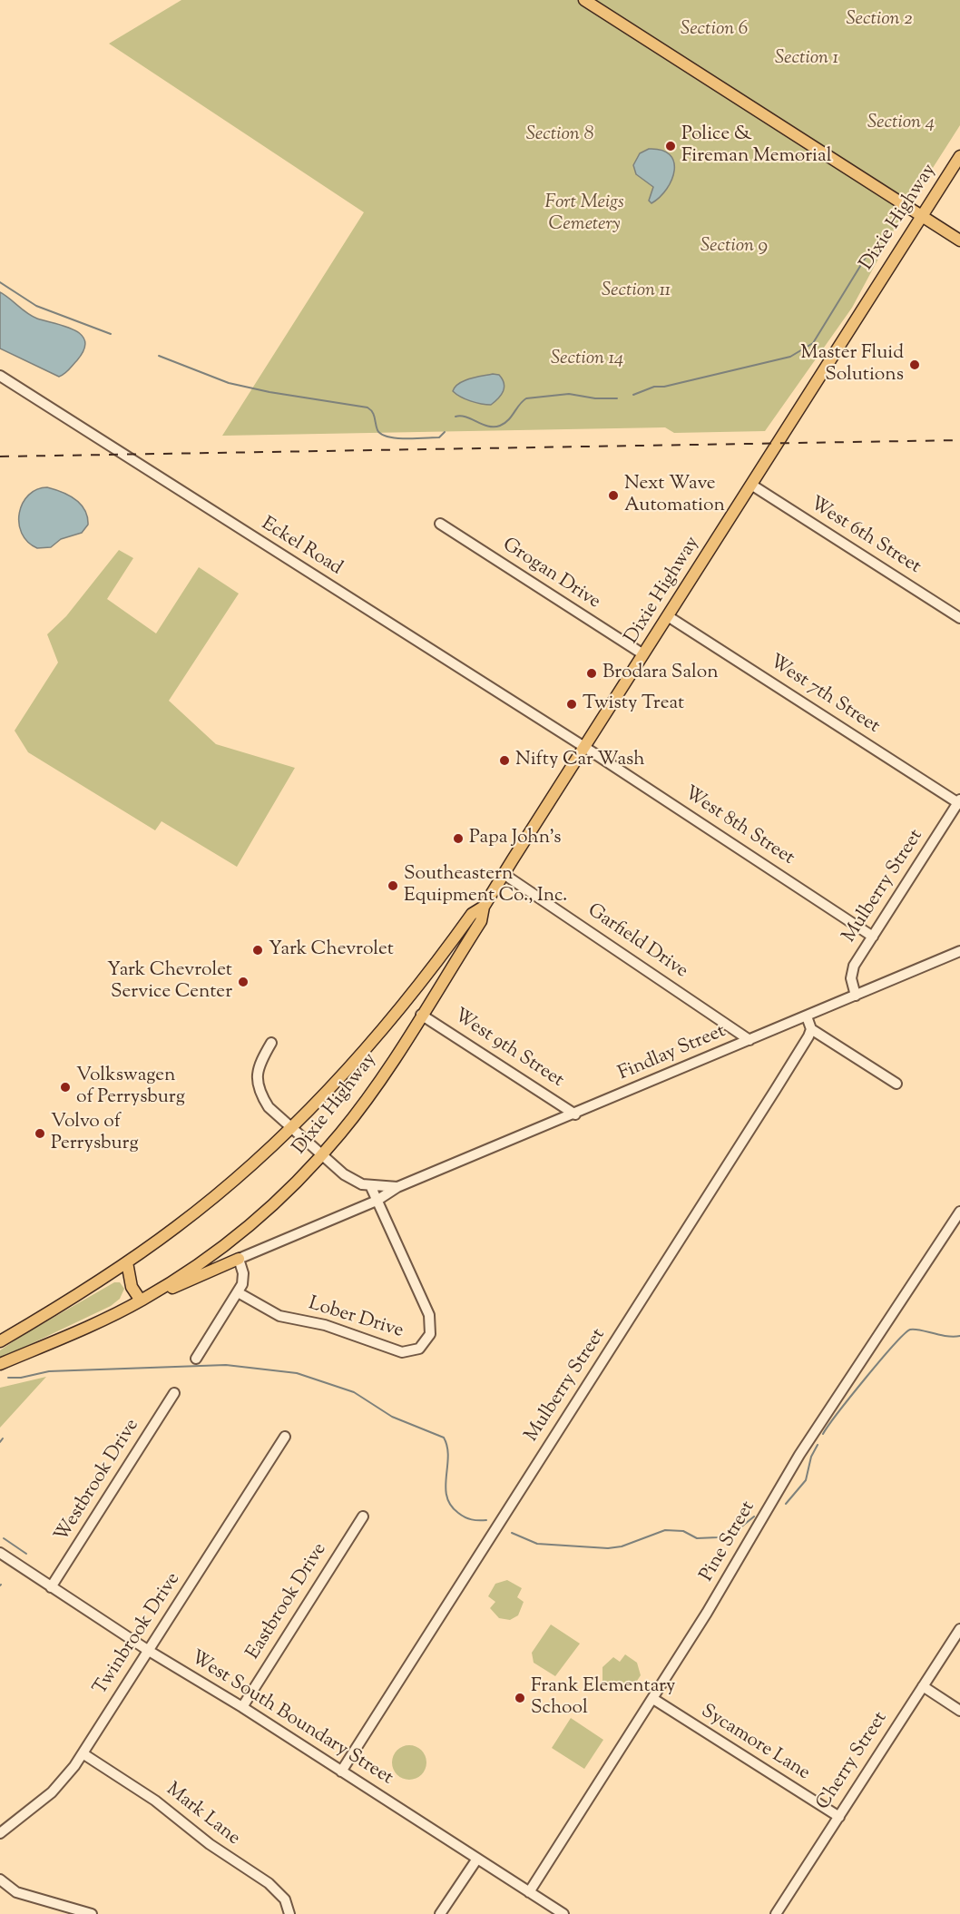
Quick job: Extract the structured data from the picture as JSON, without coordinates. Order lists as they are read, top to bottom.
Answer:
{
  "streets": {
    "main road": ["Dixie Highway"],
    "street": [
      "West 6th Street",
      "Eckel Road",
      "Grogan Drive",
      "West 7th Street",
      "West 8th Street",
      "Mulberry Street",
      "Garfield Drive",
      "West 9th Street",
      "Findlay Street",
      "Lober Drive",
      "Westbrook Drive",
      "Pine Street",
      "Eastbrook Drive",
      "Twinbrook Drive",
      "West South Boundary Street",
      "Sycamore Lane",
      "Cherry Street",
      "Mark Lane"
    ]
  },
  "crossings": [
    ["Dixie Highway", "West 6th Street"],
    ["Dixie Highway", "Eckel Road"],
    ["Dixie Highway", "Grogan Drive"],
    ["Dixie Highway", "West 7th Street"],
    ["Dixie Highway", "West 8th Street"],
    ["Dixie Highway", "Garfield Drive"],
    ["Dixie Highway", "West 9th Street"],
    ["Dixie Highway", "Findlay Street"],
    ["Eckel Road", "West 8th Street"],
    ["West 7th Street", "Mulberry Street"],
    ["West 8th Street", "Mulberry Street"],
    ["Mulberry Street", "Findlay Street"],
    ["Mulberry Street", "West South Boundary Street"],
    ["Garfield Drive", "Findlay Street"],
    ["West 9th Street", "Findlay Street"],
    ["Findlay Street", "Lober Drive"],
    ["Westbrook Drive", "West South Boundary Street"],
    ["Pine Street", "West South Boundary Street"],
    ["Pine Street", "Sycamore Lane"],
    ["Eastbrook Drive", "West South Boundary Street"],
    ["Twinbrook Drive", "West South Boundary Street"],
    ["Twinbrook Drive", "Mark Lane"],
    ["Sycamore Lane", "Cherry Street"]
  ],
  "parks": [
    "Section 2",
    "Section 6",
    "Section 1",
    "Section 4",
    "Section 8",
    "Fort Meigs Cemetery",
    "Section 9",
    "Section 11",
    "Section 14"
  ],
  "places": [
    "Police & Fireman Memorial",
    "Master Fluid Solutions",
    "Next Wave Automation",
    "Brodara Salon",
    "Twisty Treat",
    "Nifty Car Wash",
    "Papa John's",
    "Southeastern Equipment Co., Inc.",
    "Yark Chevrolet",
    "Yark Chevrolet Service Center",
    "Volkswagen of Perrysburg",
    "Volvo of Perrysburg",
    "Frank Elementary School"
  ]
}
